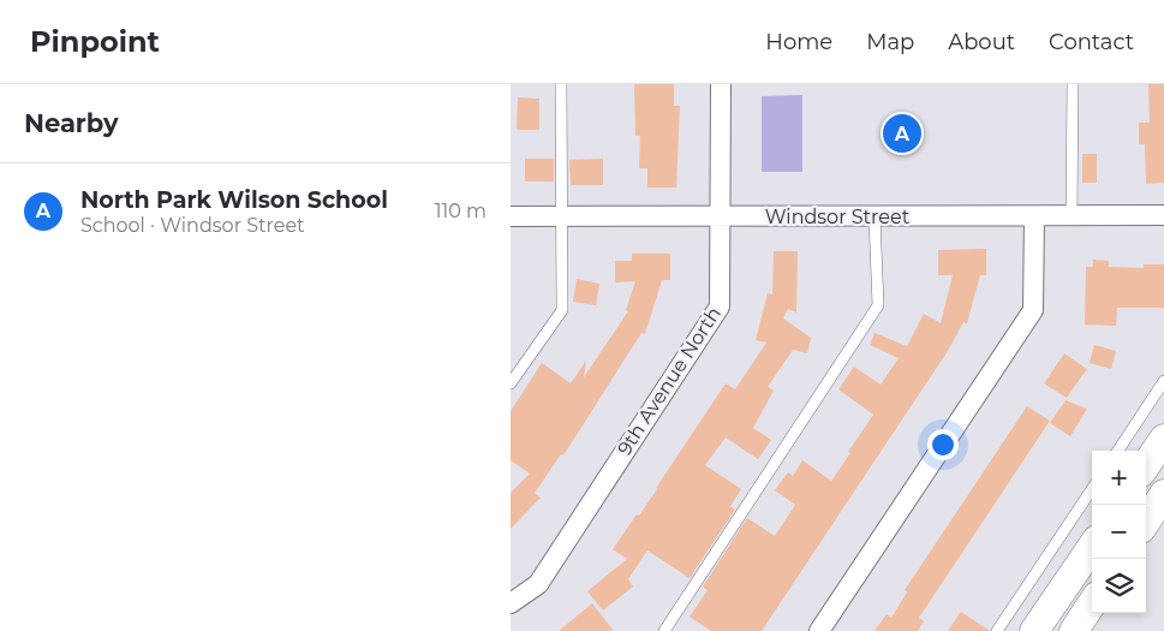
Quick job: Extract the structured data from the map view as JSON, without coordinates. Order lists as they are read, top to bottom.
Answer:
{
  "streets": {
    "street": ["Windsor Street", "9th Avenue North"]
  },
  "crossings": [
    ["Windsor Street", "9th Avenue North"]
  ],
  "page": {
    "header": "Pinpoint",
    "nav": [
      "Home",
      "Map",
      "About",
      "Contact"
    ],
    "heading": "Nearby",
    "pins": "A",
    "list": [
      {
        "mark": "A",
        "name": "North Park Wilson School",
        "note": "School · Windsor Street",
        "value": "110 m"
      }
    ],
    "map_buttons": ["+", "−"]
  }
}
